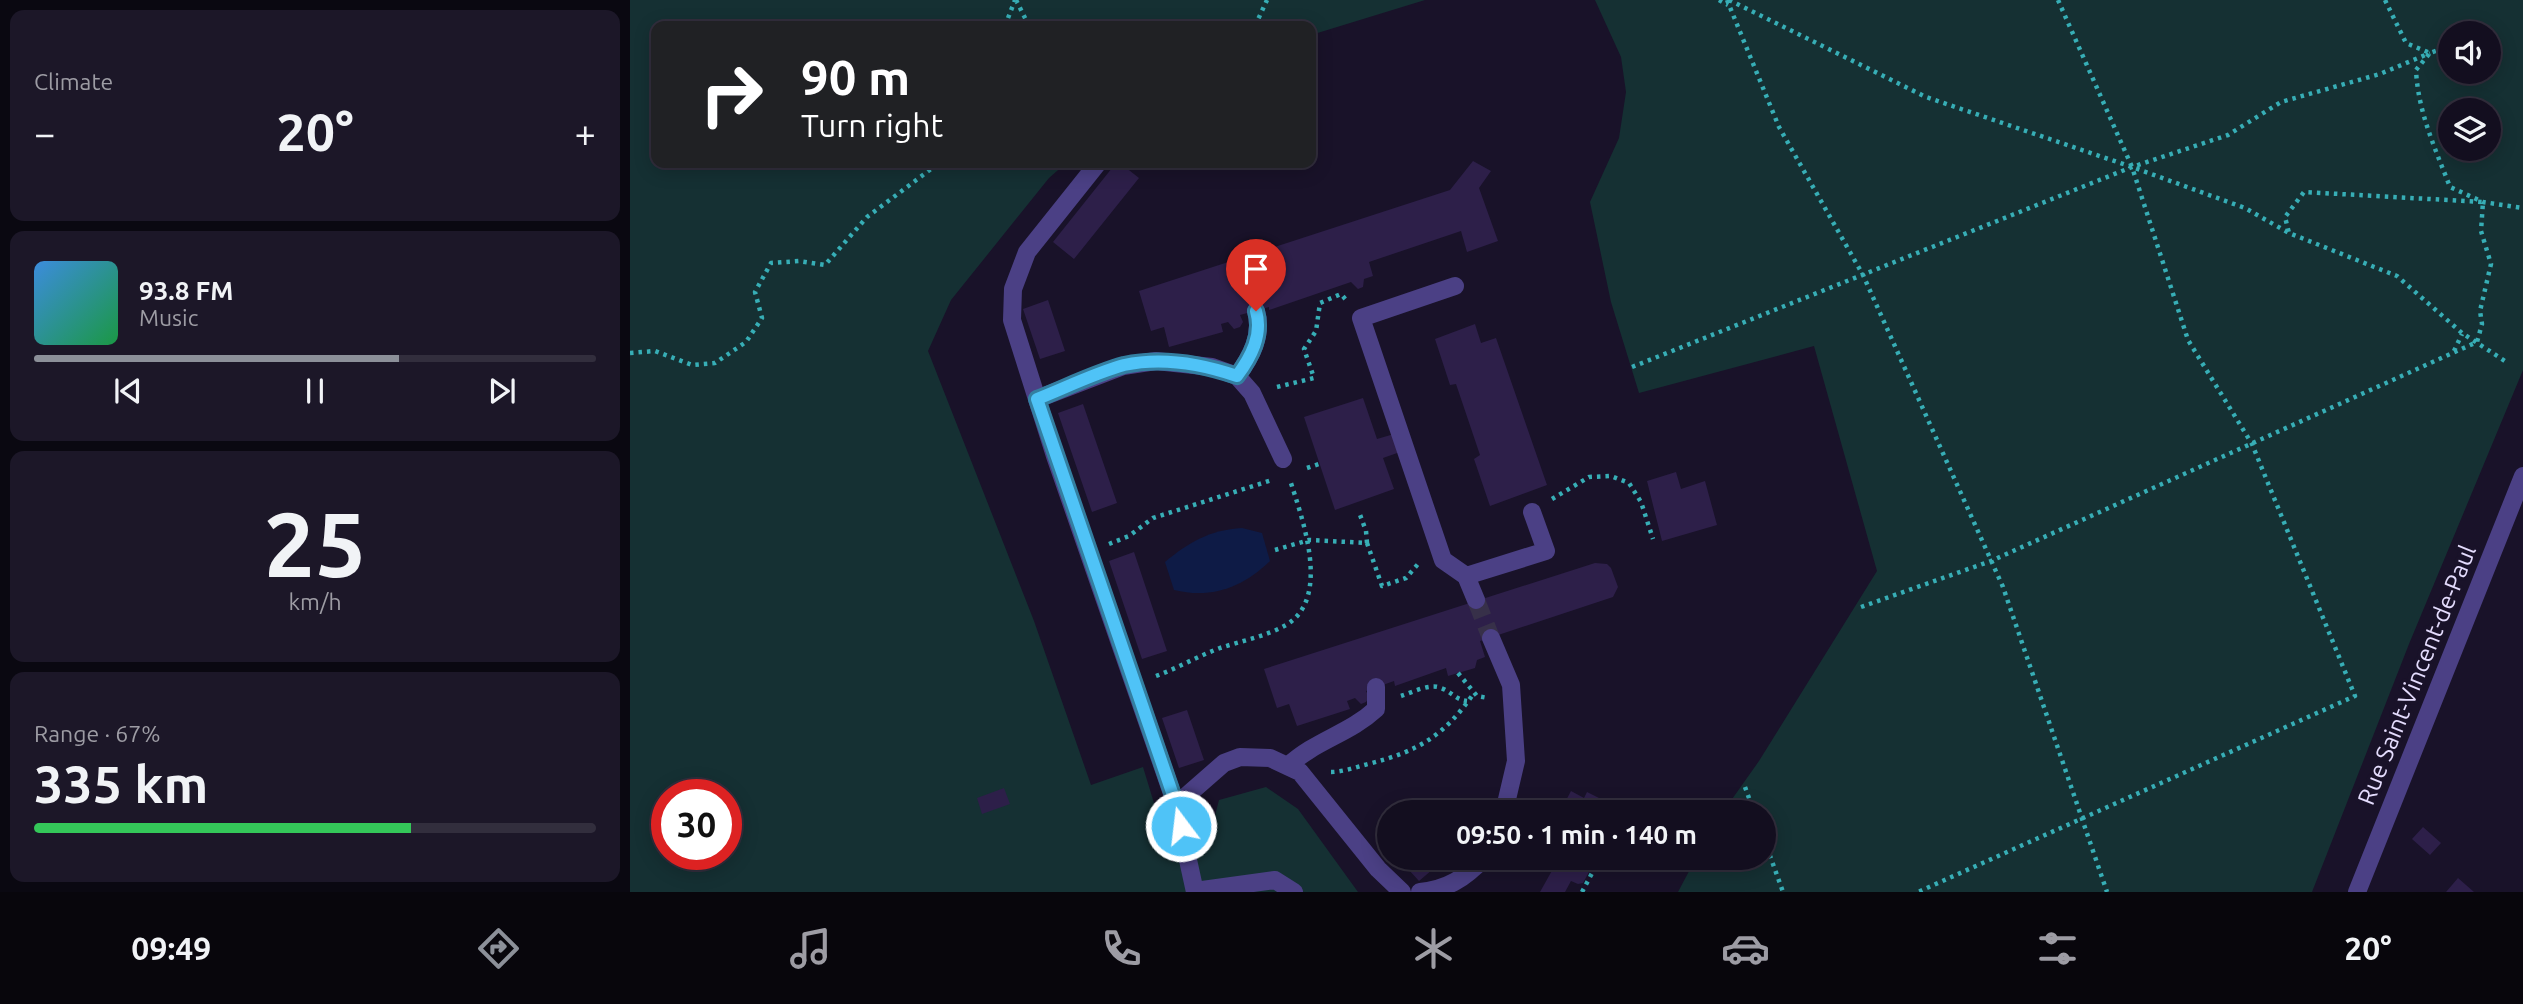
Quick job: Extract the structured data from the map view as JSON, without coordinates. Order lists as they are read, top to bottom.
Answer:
{
  "streets": {
    "street": ["Rue Saint-Vincent-de-Paul"]
  },
  "page": {
    "tile": [
      "Climate",
      ["25", "km/h"],
      ["Range · 67%", "335 km"]
    ],
    "turn": ["90 m", "Turn right"],
    "heat": ["−", "20°", "+"],
    "song": ["93.8 FM", "Music"],
    "limit": "30",
    "trip": "09:50 · 1 min · 140 m",
    "tabs": ["09:49", "20°"]
  }
}
